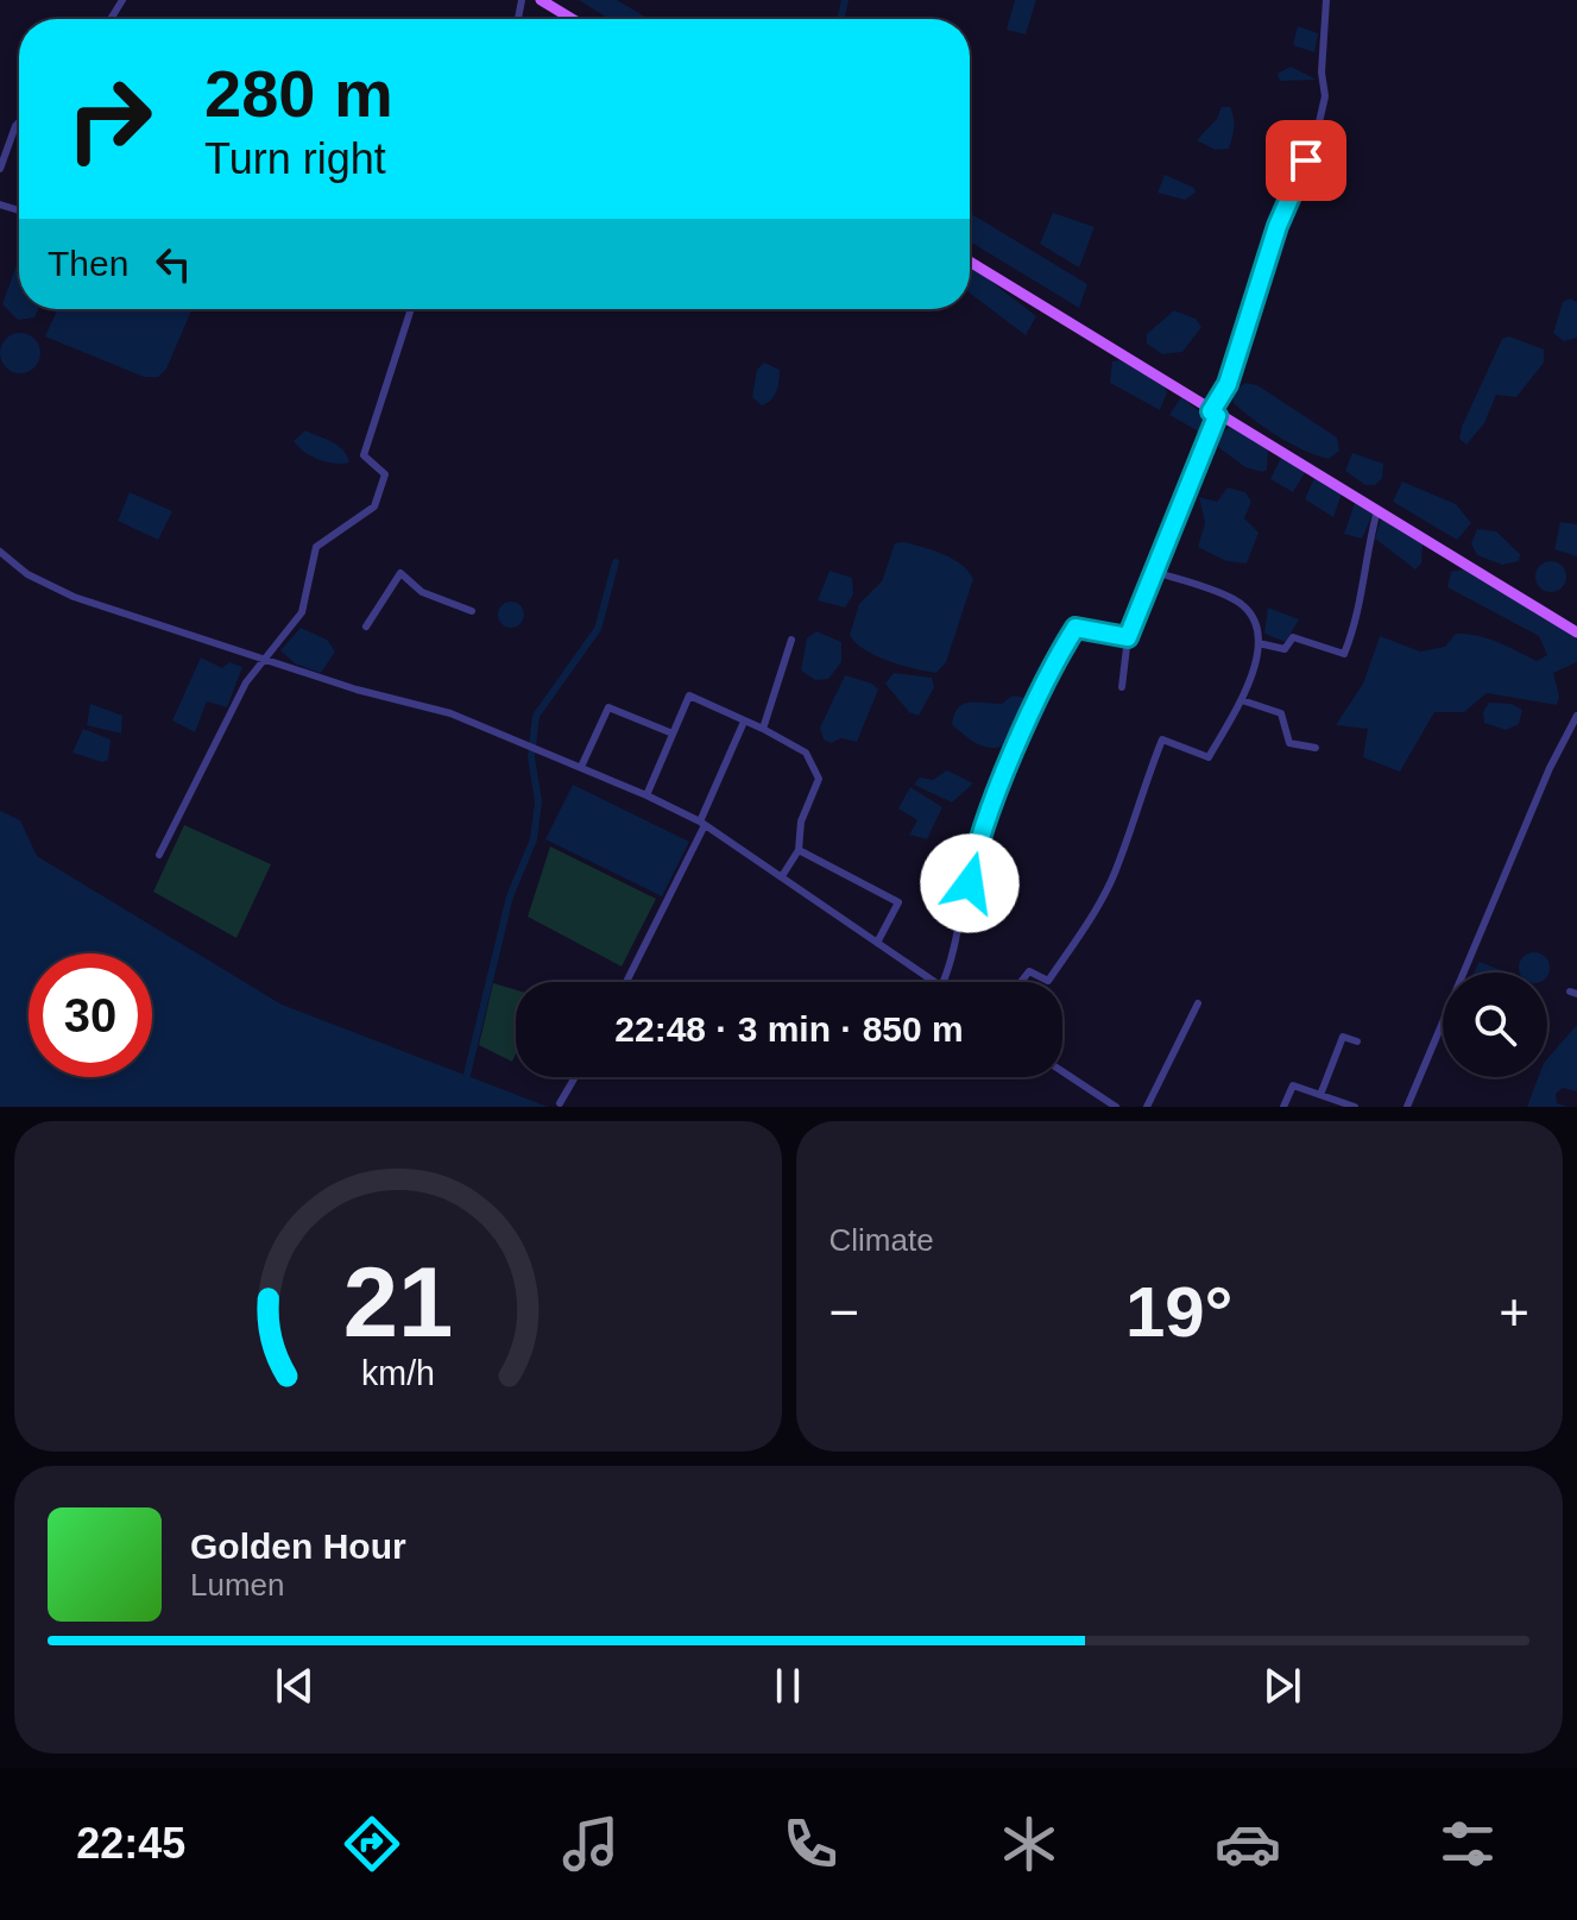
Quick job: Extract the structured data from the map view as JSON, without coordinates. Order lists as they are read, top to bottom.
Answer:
{
  "page": {
    "turn": ["280 m", "Turn right"],
    "then": "Then",
    "limit": "30",
    "trip": "22:48 · 3 min · 850 m",
    "tile": "Climate",
    "heat": ["−", "19°", "+"],
    "song": ["Golden Hour", "Lumen"],
    "tabs": "22:45",
    "gauge": ["21", "km/h"]
  }
}
